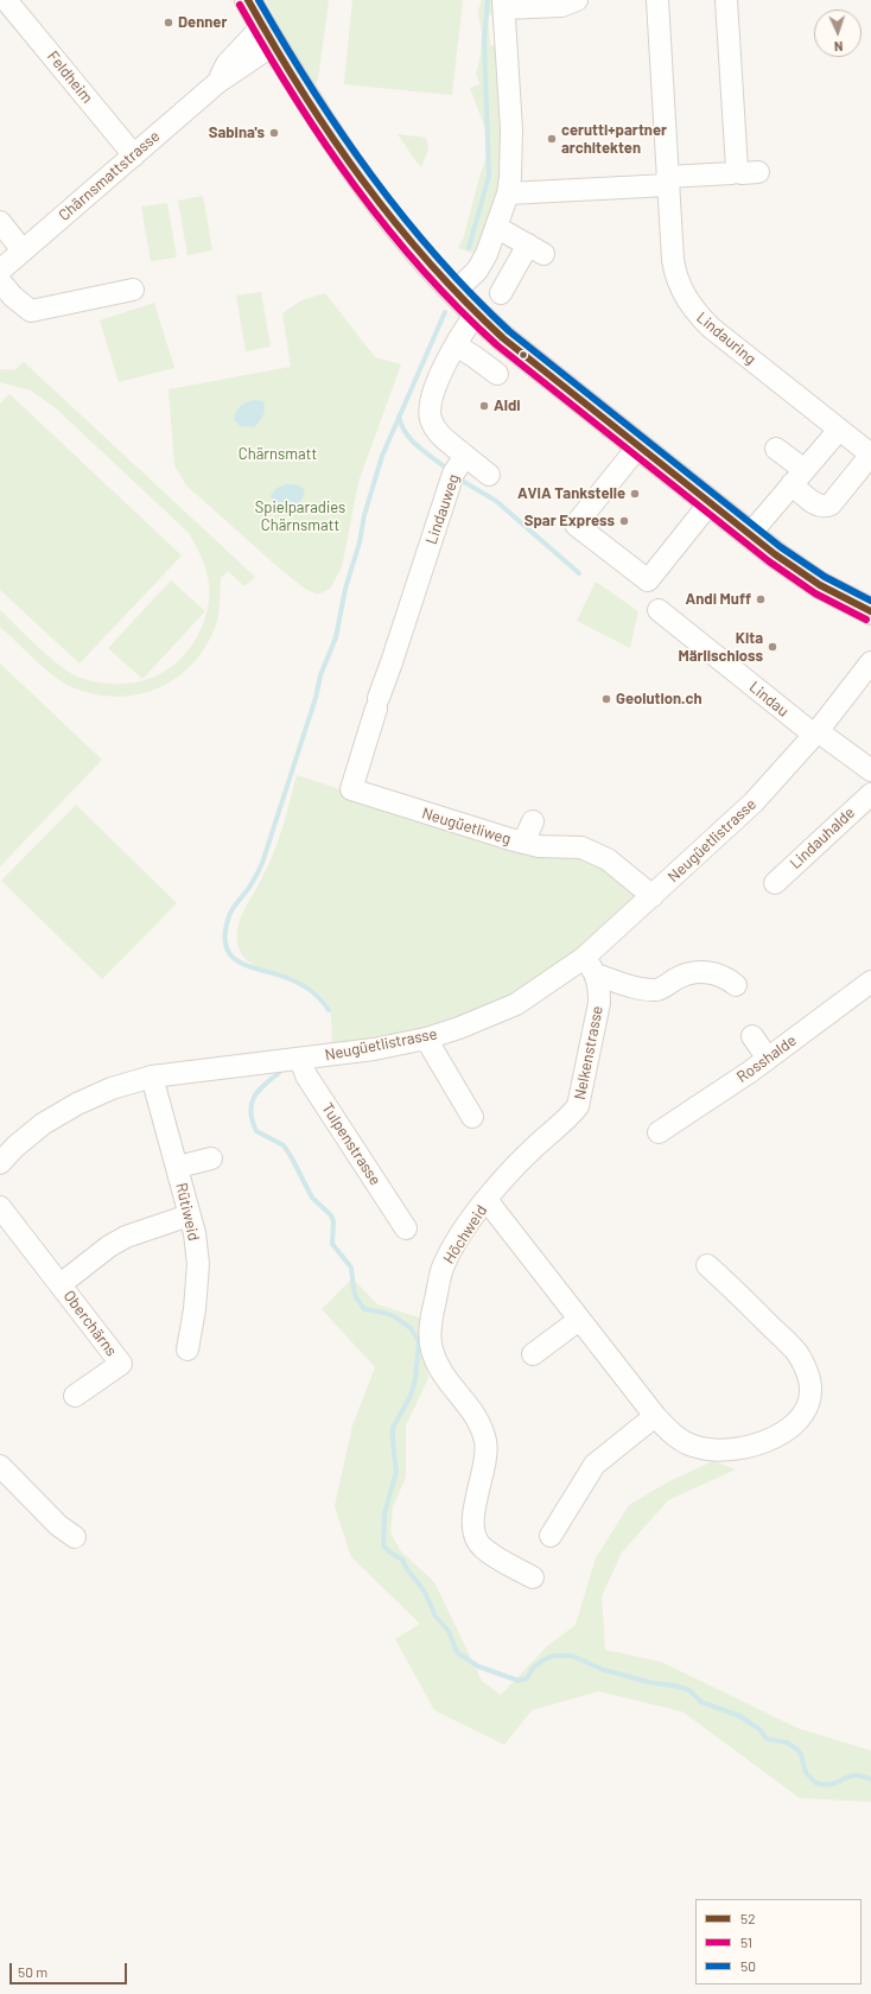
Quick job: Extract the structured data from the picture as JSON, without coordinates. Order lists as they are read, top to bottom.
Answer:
{
  "streets": {
    "street": [
      "Feldheim",
      "Chärnsmattstrasse",
      "Lindauring",
      "Lindauweg",
      "Lindau",
      "Neugüetliweg",
      "Lindauhalde",
      "Neugüetlistrasse",
      "Nelkenstrasse",
      "Rosshalde",
      "Tulpenstrasse",
      "Rütiweid",
      "Höchweid",
      "Oberchärns"
    ]
  },
  "crossings": [
    ["Feldheim", "Chärnsmattstrasse"],
    ["Lindauweg", "Neugüetliweg"],
    ["Lindau", "Neugüetlistrasse"],
    ["Neugüetliweg", "Neugüetlistrasse"],
    ["Neugüetlistrasse", "Nelkenstrasse"],
    ["Neugüetlistrasse", "Tulpenstrasse"],
    ["Neugüetlistrasse", "Rütiweid"],
    ["Nelkenstrasse", "Höchweid"]
  ],
  "parks": ["Chärnsmatt", "Spielparadies Chärnsmatt"],
  "places": [
    "Denner",
    "Sabina's",
    "cerutti+partner architekten",
    "Aldi",
    "AVIA Tankstelle",
    "Spar Express",
    "Andi Muff",
    "Kita Märlischloss",
    "Geolution.ch"
  ],
  "lines": ["transit line 52", "transit line 50", "transit line 51"],
  "legend": ["52", "51", "50"],
  "scale_bar": "50 m",
  "north": "bottom"
}
